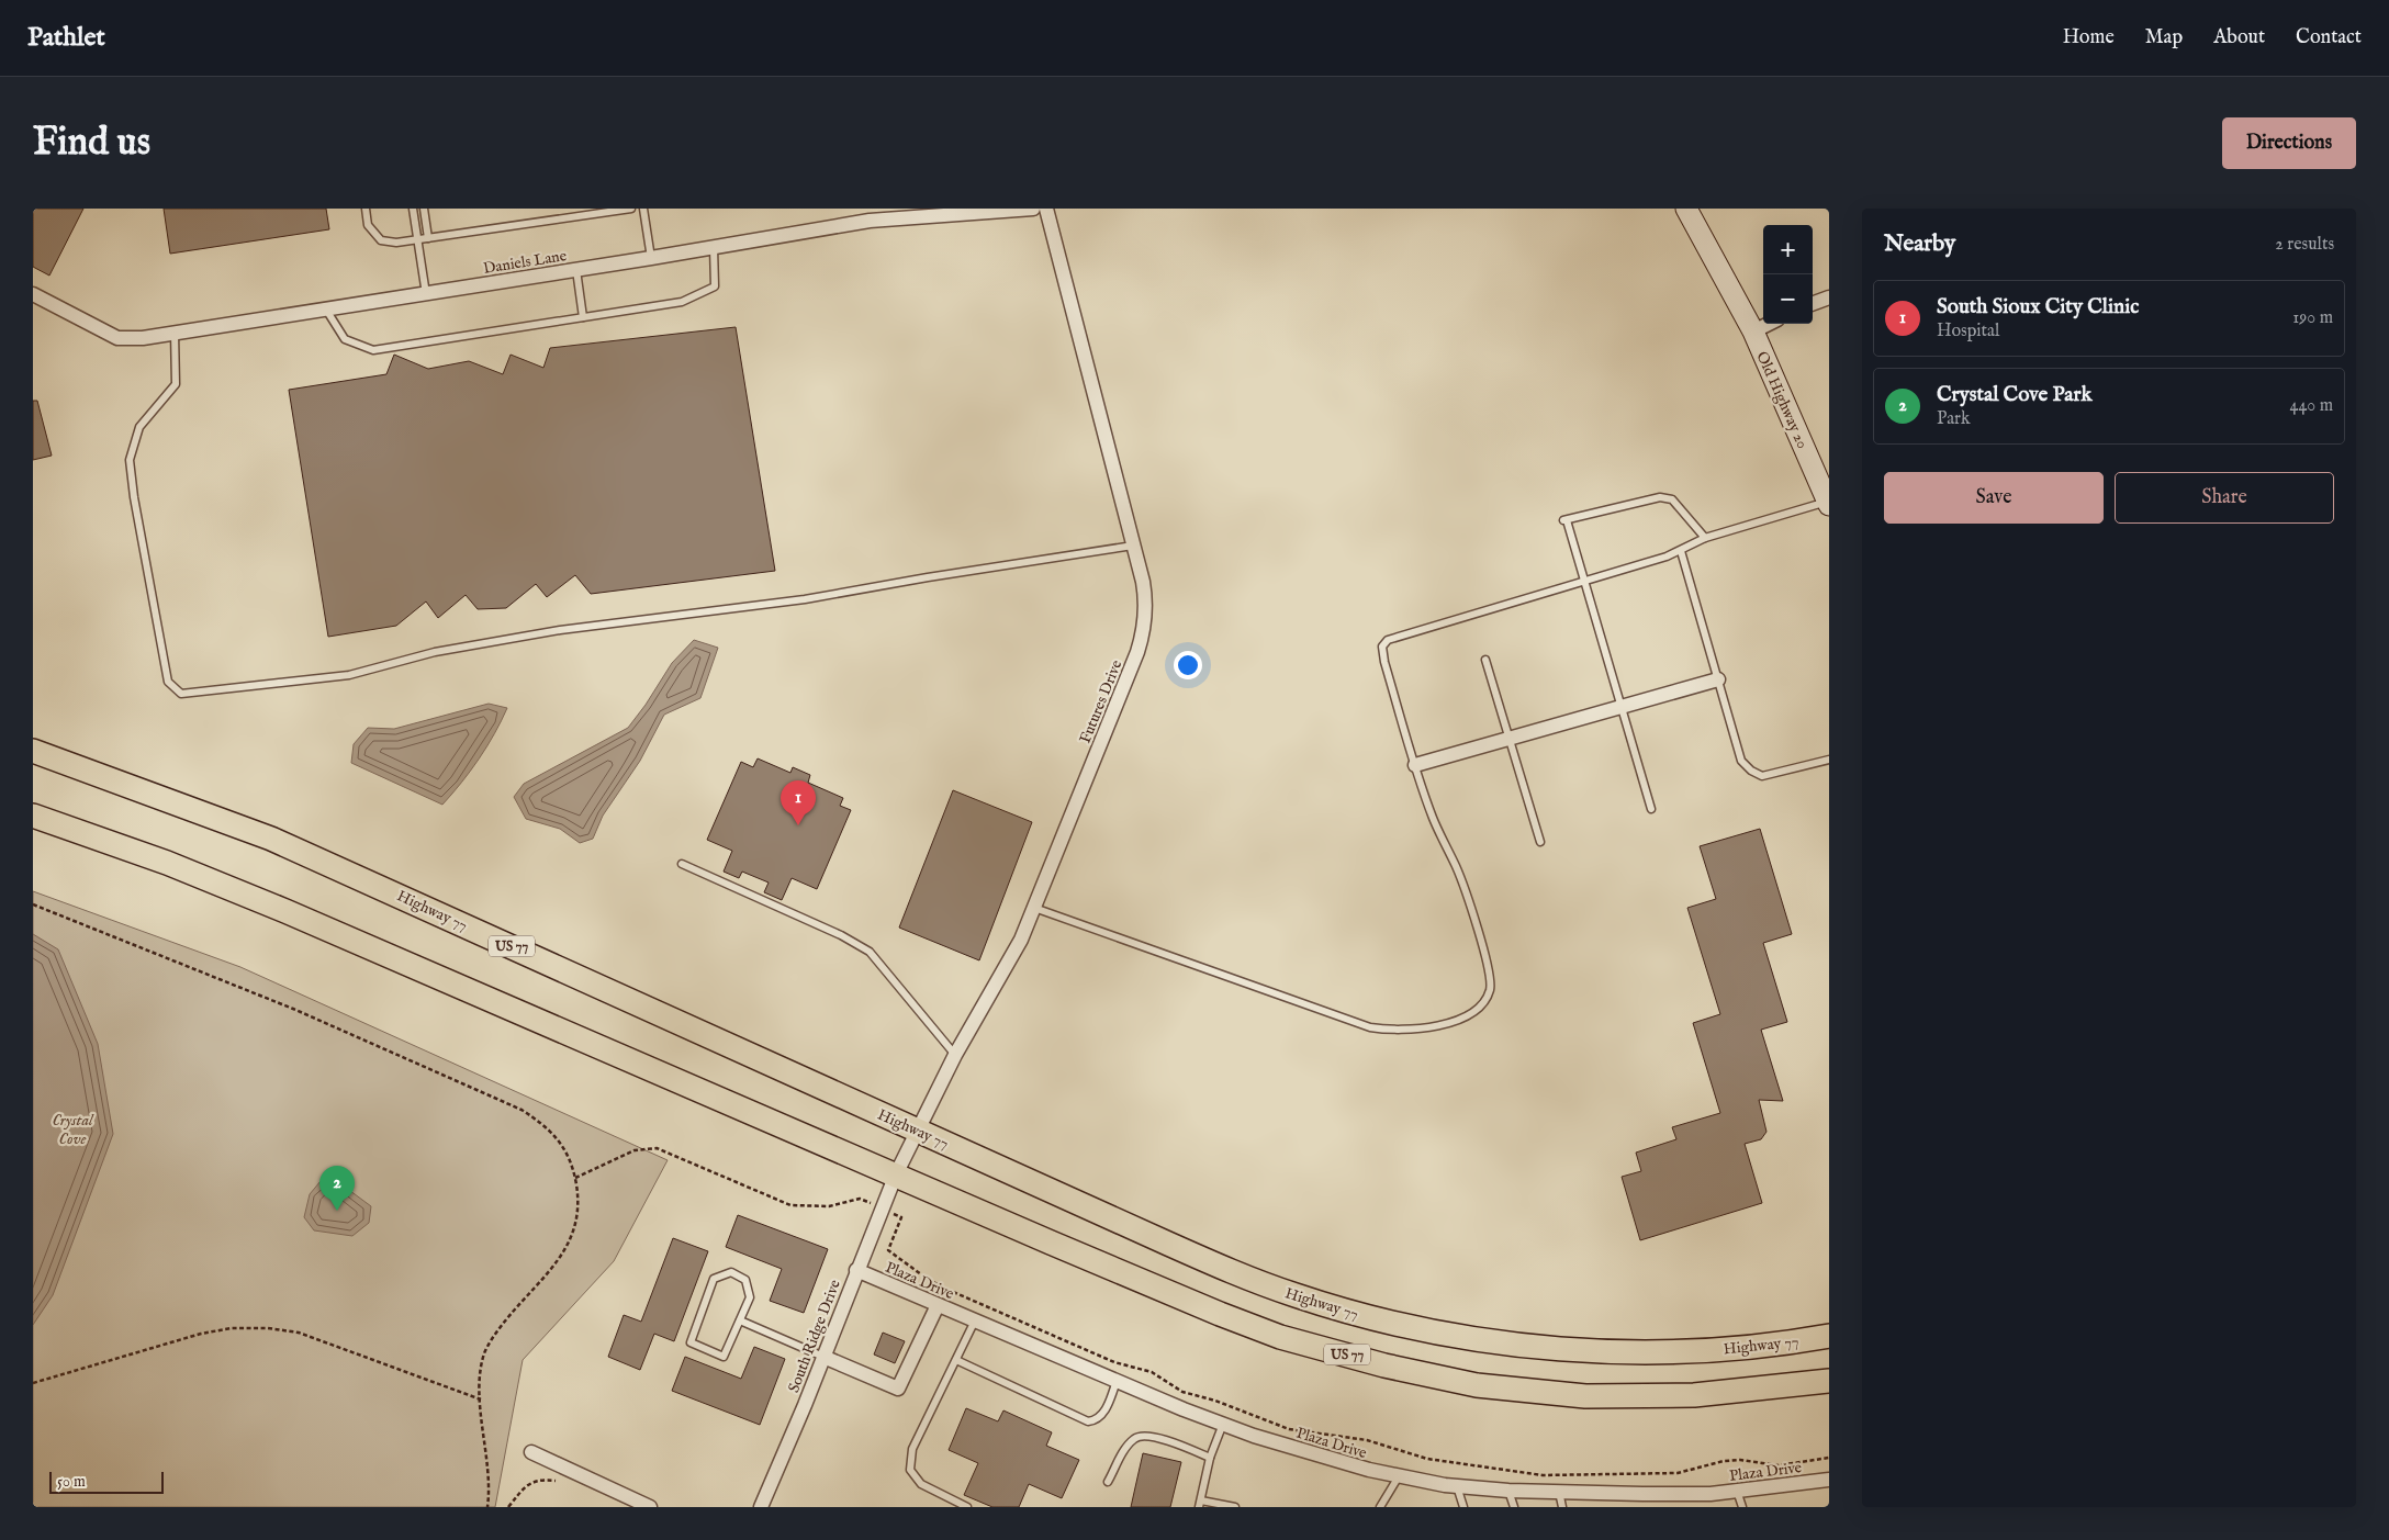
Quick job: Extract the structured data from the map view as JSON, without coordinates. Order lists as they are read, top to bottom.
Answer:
{
  "streets": {
    "highway": ["Highway 77", "US 77"],
    "main road": ["Old Highway 20"],
    "street": [
      "Daniels Lane",
      "Futures Drive",
      "Plaza Drive",
      "South Ridge Drive"
    ]
  },
  "crossings": [
    ["Futures Drive", "Highway 77"],
    ["Futures Drive", "US 77"],
    ["Futures Drive", "South Ridge Drive"],
    ["US 77", "South Ridge Drive"],
    ["Plaza Drive", "South Ridge Drive"]
  ],
  "water": ["Crystal Cove"],
  "scale_bar": "50 m",
  "page": {
    "header": "Pathlet",
    "nav": [
      "Home",
      "Map",
      "About",
      "Contact"
    ],
    "buttons": [
      "Directions",
      ["Save", "Share"]
    ],
    "title": "Find us",
    "heading": ["Nearby", "2 results"],
    "map_buttons": ["+", "−"],
    "list": [
      {
        "mark": "1",
        "name": "South Sioux City Clinic",
        "note": "Hospital",
        "value": "190 m"
      },
      {
        "mark": "2",
        "name": "Crystal Cove Park",
        "note": "Park",
        "value": "440 m"
      }
    ],
    "pins": ["1", "2"],
    "scale": "50 m"
  }
}
